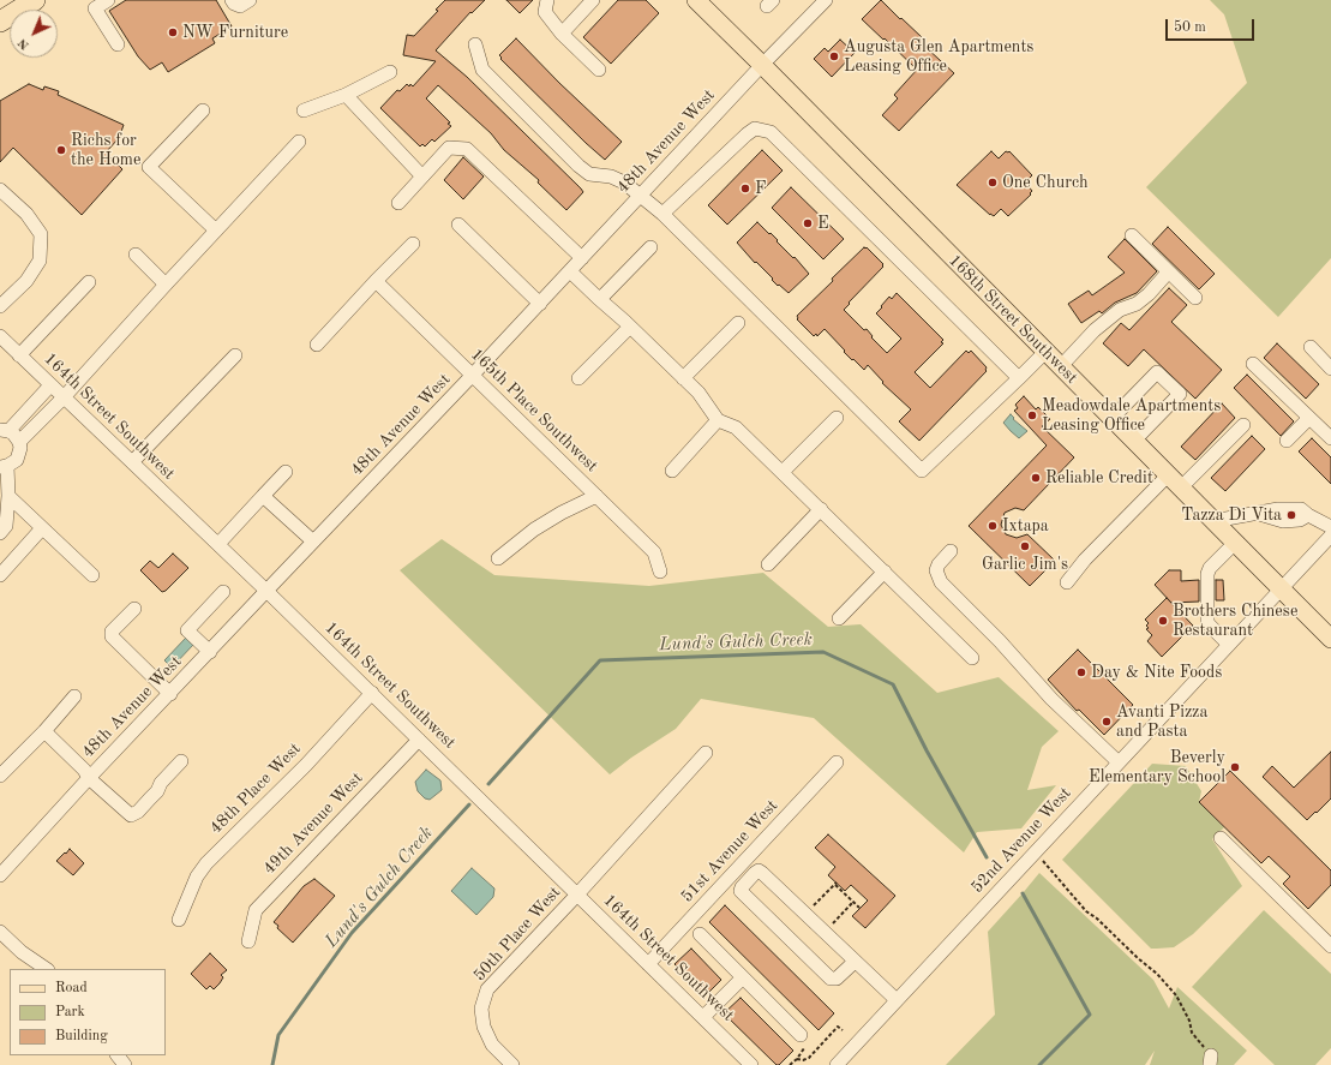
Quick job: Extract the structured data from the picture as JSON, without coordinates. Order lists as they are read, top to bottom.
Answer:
{
  "streets": {
    "main road": ["168th Street Southwest"],
    "street": [
      "48th Avenue West",
      "165th Place Southwest",
      "164th Street Southwest",
      "48th Place West",
      "49th Avenue West",
      "52nd Avenue West",
      "51st Avenue West",
      "50th Place West"
    ]
  },
  "crossings": [
    ["48th Avenue West", "168th Street Southwest"],
    ["48th Avenue West", "165th Place Southwest"],
    ["48th Avenue West", "164th Street Southwest"],
    ["168th Street Southwest", "52nd Avenue West"],
    ["164th Street Southwest", "48th Place West"],
    ["164th Street Southwest", "49th Avenue West"],
    ["164th Street Southwest", "51st Avenue West"],
    ["164th Street Southwest", "50th Place West"]
  ],
  "water": ["Lund's Gulch Creek"],
  "places": [
    "NW Furniture",
    "Augusta Glen Apartments Leasing Office",
    "Richs for the Home",
    "One Church",
    "F",
    "E",
    "Meadowdale Apartments Leasing Office",
    "Reliable Credit",
    "Tazza Di Vita",
    "Ixtapa",
    "Garlic Jim's",
    "Brothers Chinese Restaurant",
    "Day & Nite Foods",
    "Avanti Pizza and Pasta",
    "Beverly Elementary School"
  ],
  "legend": ["Road", "Park", "Building"],
  "scale_bar": "50 m",
  "north": "bottom left"
}
